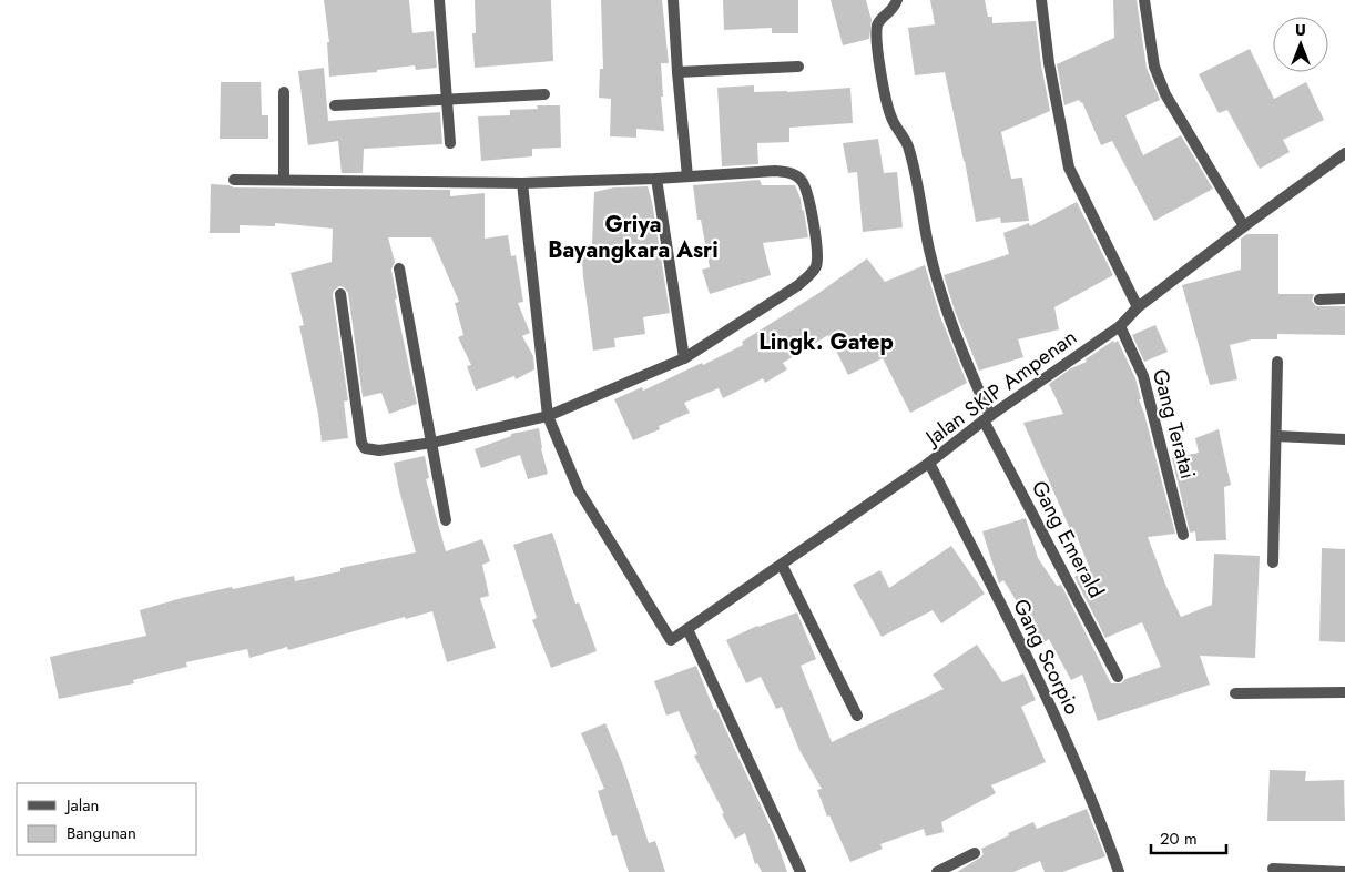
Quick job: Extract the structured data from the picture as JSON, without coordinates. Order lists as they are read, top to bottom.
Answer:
{
  "streets": {
    "street": [
      "Jalan SKIP Ampenan",
      "Gang Teratai",
      "Gang Emerald",
      "Gang Scorpio"
    ]
  },
  "crossings": [
    ["Jalan SKIP Ampenan", "Gang Teratai"],
    ["Jalan SKIP Ampenan", "Gang Emerald"],
    ["Jalan SKIP Ampenan", "Gang Scorpio"]
  ],
  "districts": ["Griya Bayangkara Asri", "Lingk. Gatep"],
  "legend": ["Jalan", "Bangunan"],
  "scale_bar": "20 m",
  "north": "top"
}
